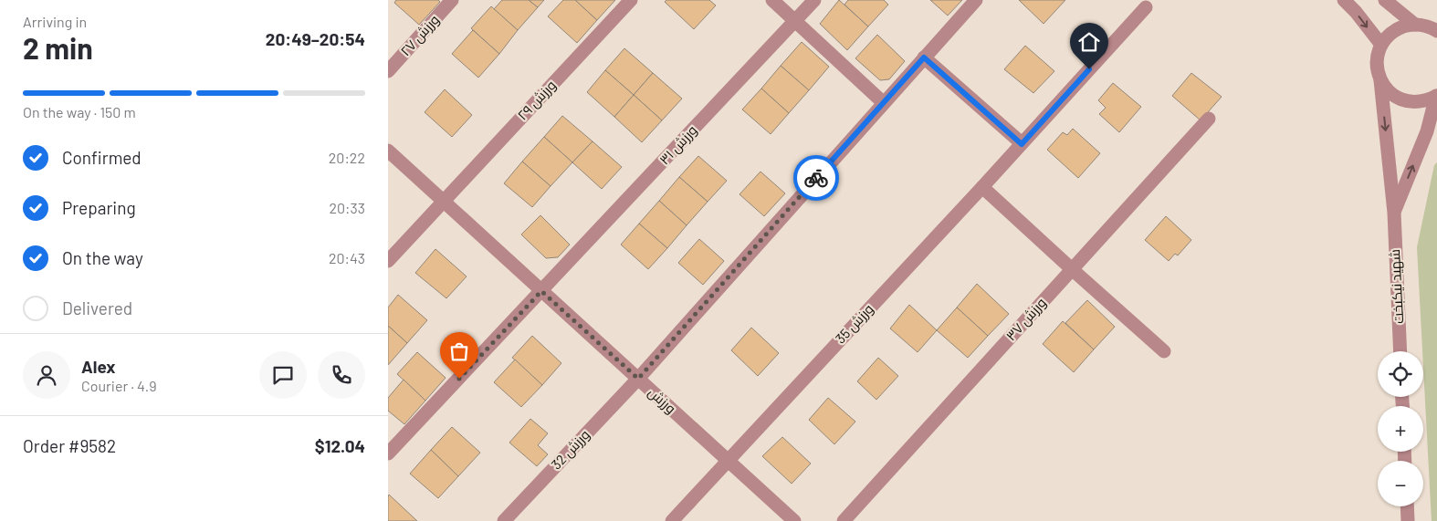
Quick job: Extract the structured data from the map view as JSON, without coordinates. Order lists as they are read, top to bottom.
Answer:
{
  "streets": {
    "street": [
      "ورزش ۲۷",
      "ورزش ۲۹",
      "ورزش ۳۱",
      "شهید نیکبخت",
      "ورزش ۳۷",
      "ورزش 35",
      "ورزش",
      "ورزش 32"
    ]
  },
  "crossings": [
    ["ورزش ۲۹", "ورزش"],
    ["ورزش ۳۱", "ورزش"],
    ["ورزش 35", "ورزش"],
    ["ورزش", "ورزش 32"]
  ],
  "one_way": ["شهید نیکبخت"],
  "page": {
    "heading": ["2 min", "Arriving in", "20:49–20:54"],
    "panel": [
      "Alex",
      "Courier · 4.9",
      "Order #9582",
      "$12.04"
    ],
    "bar": "On the way · 150 m",
    "list": [
      ["Confirmed", "20:22"],
      ["Preparing", "20:33"],
      ["On the way", "20:43"],
      "Delivered"
    ],
    "map_buttons": ["+", "−"]
  }
}
